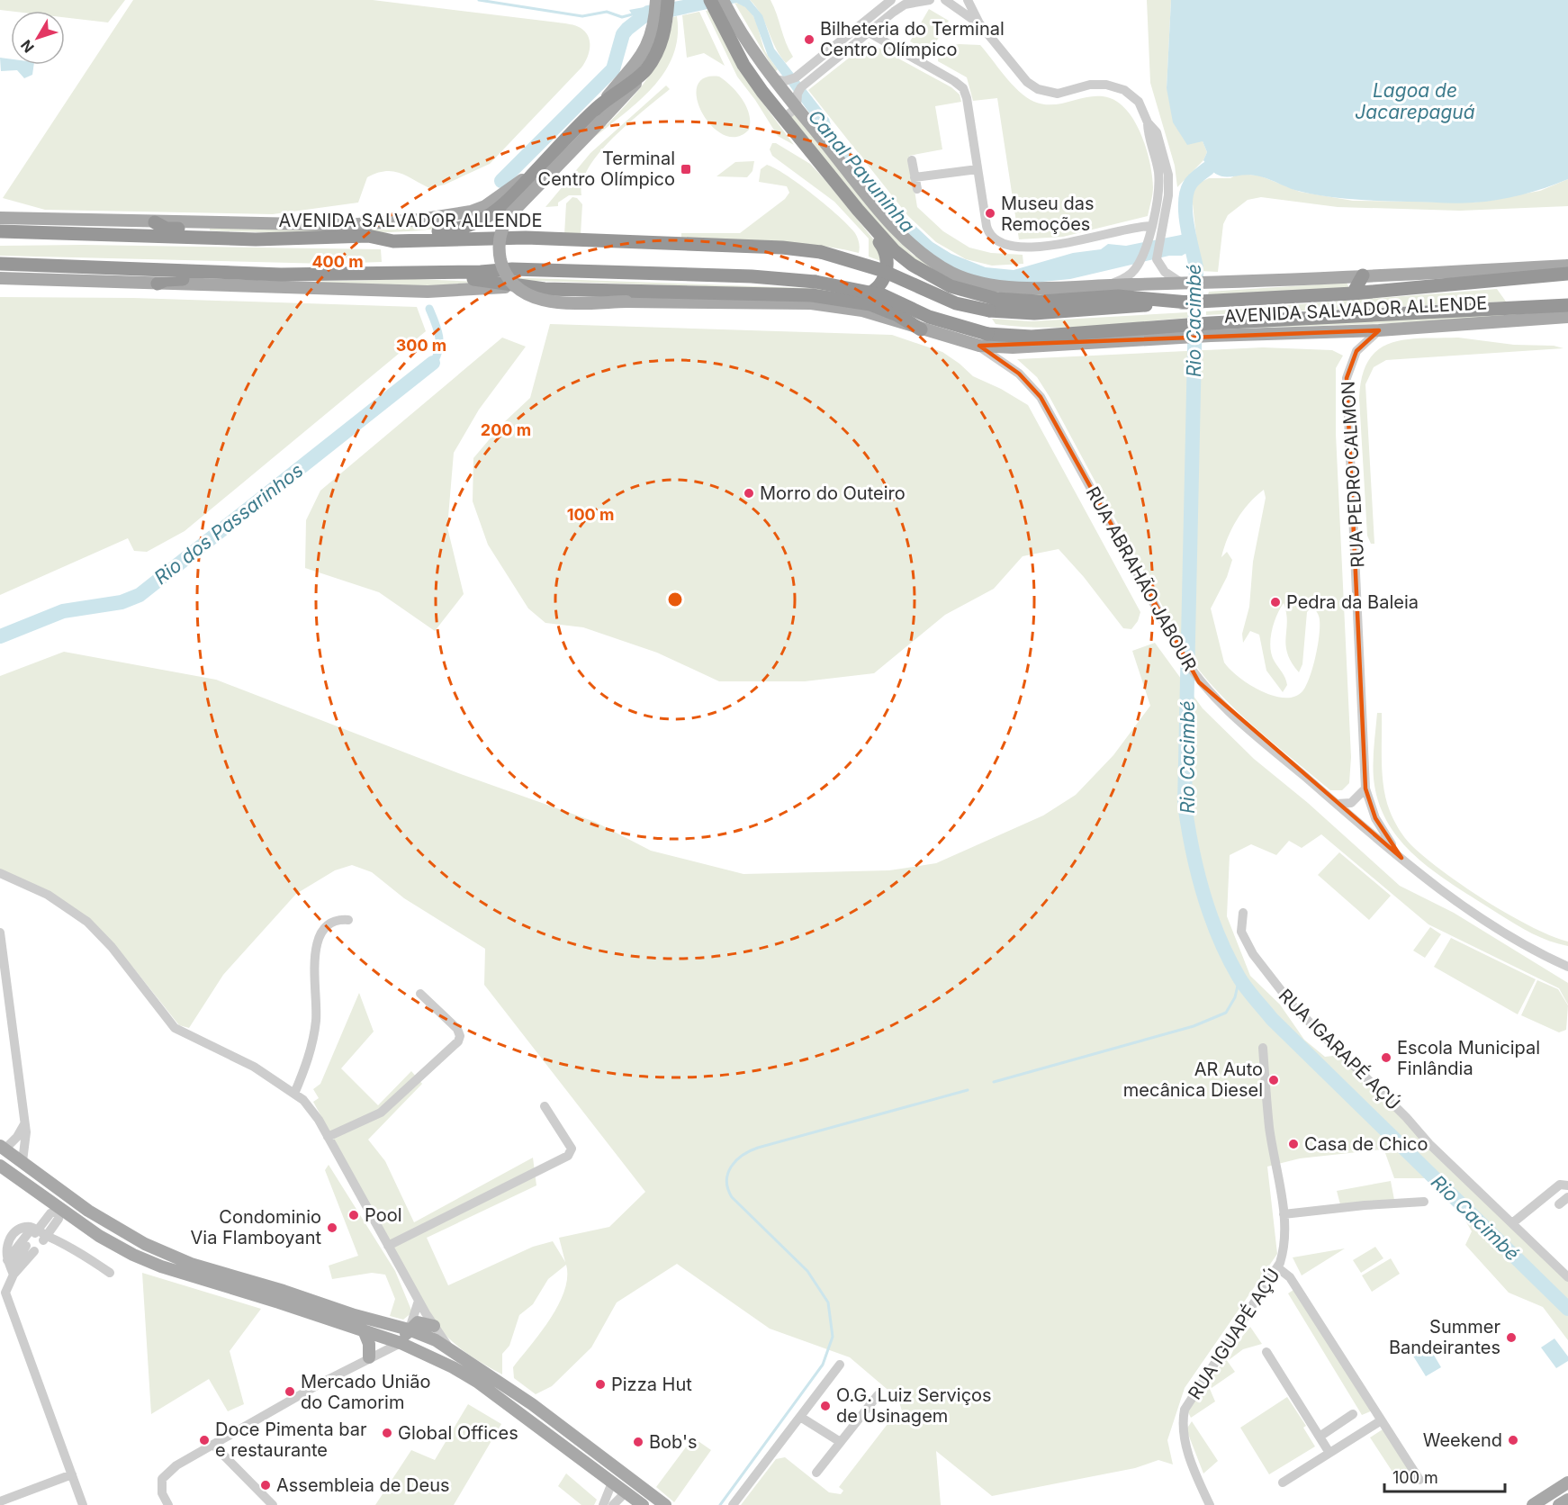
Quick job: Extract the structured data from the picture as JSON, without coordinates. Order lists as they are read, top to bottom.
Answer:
{
  "streets": {
    "highway": ["AVENIDA SALVADOR ALLENDE"],
    "street": [
      "RUA PEDRO CALMON",
      "RUA ABRAHÃO JABOUR",
      "RUA IGARAPÉ AÇÚ",
      "RUA IGUAPÉ AÇÚ"
    ]
  },
  "crossings": [
    ["AVENIDA SALVADOR ALLENDE", "RUA PEDRO CALMON"],
    ["AVENIDA SALVADOR ALLENDE", "RUA ABRAHÃO JABOUR"],
    ["RUA PEDRO CALMON", "RUA ABRAHÃO JABOUR"]
  ],
  "water": [
    "Lagoa de Jacarepaguá",
    "Canal Pavuninha",
    "Rio Cacimbé",
    "Rio dos Passarinhos"
  ],
  "places": {
    "other": [
      "Bilheteria do Terminal Centro Olímpico",
      "Museu das Remoções",
      "Morro do Outeiro",
      "Pedra da Baleia",
      "Escola Municipal Finlândia",
      "AR Auto mecânica Diesel",
      "Casa de Chico",
      "Pool",
      "Condominio Via Flamboyant",
      "Summer Bandeirantes",
      "Pizza Hut",
      "Mercado União do Camorim",
      "O.G. Luiz Serviços de Usinagem",
      "Global Offices",
      "Doce Pimenta bar e restaurante",
      "Weekend",
      "Bob's",
      "Assembleia de Deus"
    ],
    "transit": ["Terminal Centro Olímpico"]
  },
  "scale_bar": "100 m",
  "north": "bottom left",
  "rings": [
    "400 m",
    "300 m",
    "200 m",
    "100 m"
  ]
}
